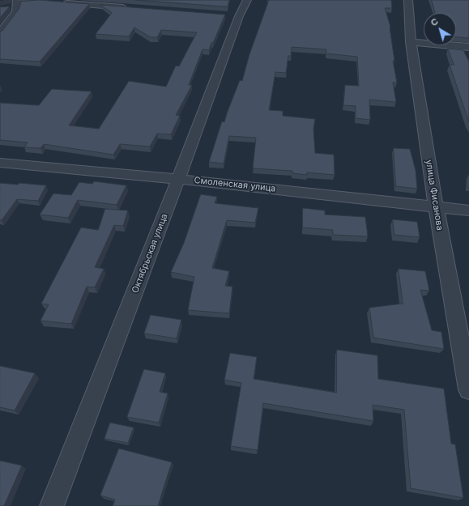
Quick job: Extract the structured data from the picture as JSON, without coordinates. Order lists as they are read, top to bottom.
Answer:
{
  "streets": {
    "street": ["Смоленская улица", "улица Фисанова", "Октябрьская улица"]
  },
  "crossings": [
    ["Смоленская улица", "улица Фисанова"],
    ["Смоленская улица", "Октябрьская улица"]
  ],
  "north": "top left"
}
